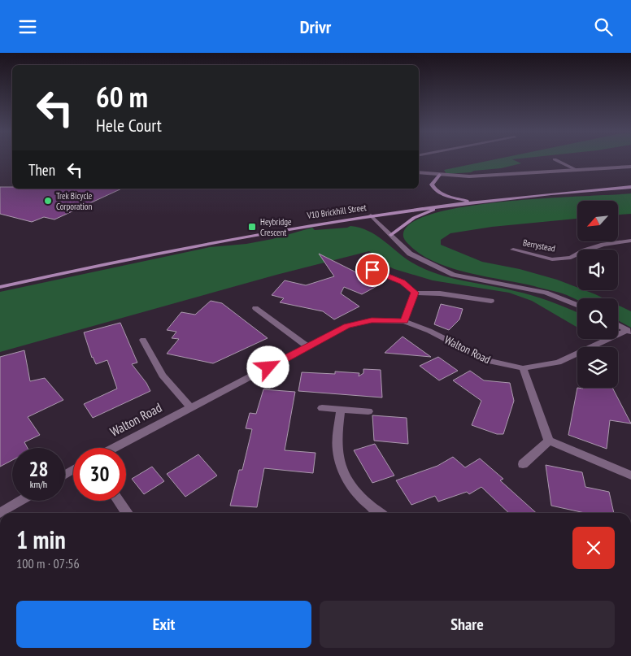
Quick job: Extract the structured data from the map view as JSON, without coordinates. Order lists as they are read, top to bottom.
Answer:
{
  "streets": {
    "street": ["V10 Brickhill Street", "Berrystead", "Walton Road"]
  },
  "places": {
    "other": ["Trek Bicycle Corporation"],
    "transit": ["Heybridge Crescent"]
  },
  "north": "bottom left",
  "page": {
    "header": "Drivr",
    "turn": ["60 m", "Hele Court"],
    "then": "Then",
    "speed": "28 km/h",
    "limit": "30",
    "heading": ["1 min", "100 m · 07:56"],
    "buttons": ["Exit", "Share"]
  }
}
